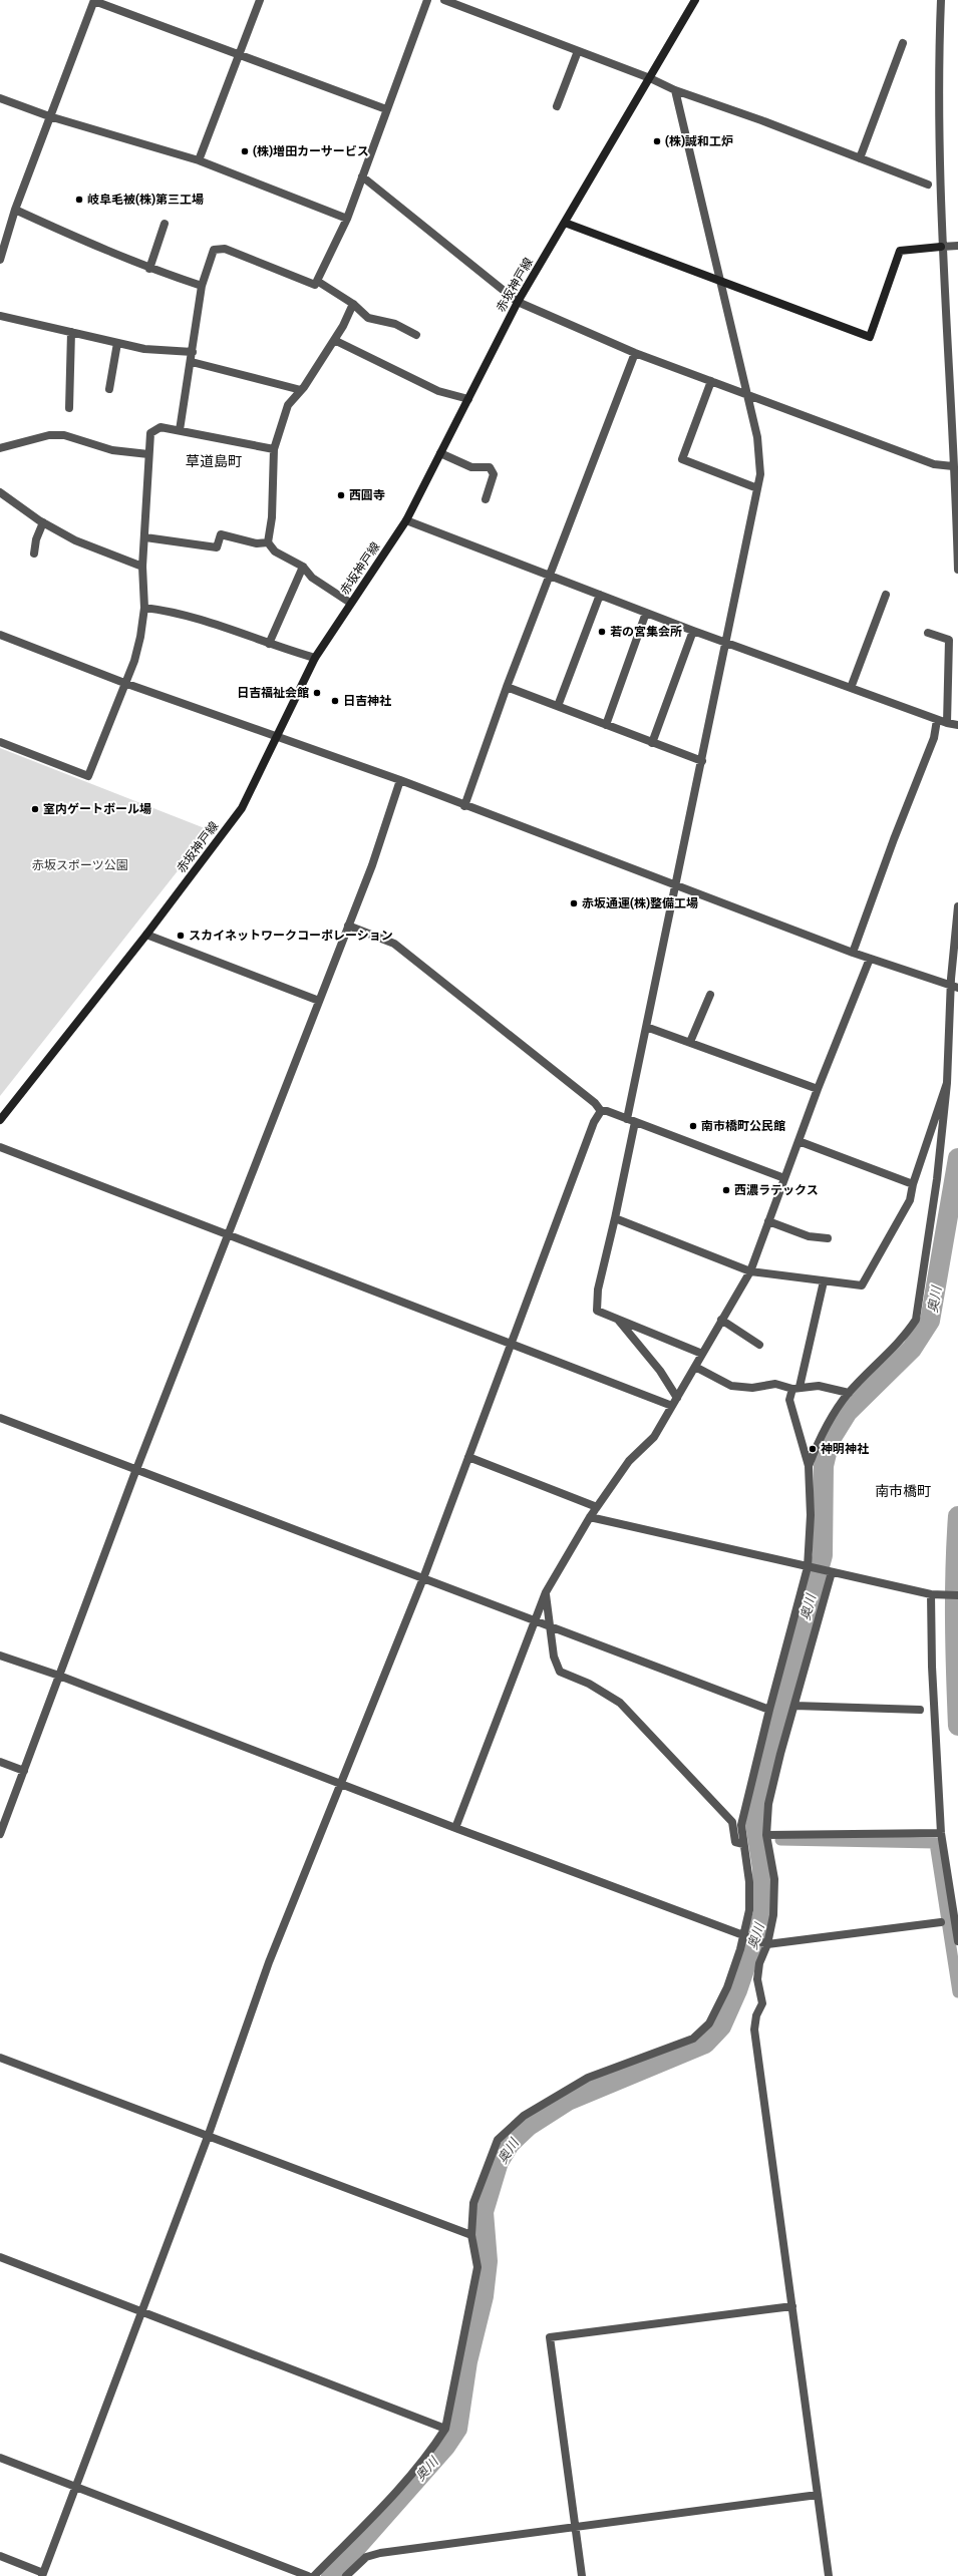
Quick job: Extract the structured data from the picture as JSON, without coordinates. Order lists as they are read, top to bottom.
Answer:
{
  "streets": {
    "main road": ["赤坂神戸線"]
  },
  "districts": ["草道島町", "南市橋町"],
  "water": ["奥川"],
  "parks": ["赤坂スポーツ公園"],
  "places": [
    "(株)誠和工炉",
    "(株)増田カーサービス",
    "岐阜毛被(株)第三工場",
    "西圓寺",
    "若の宮集会所",
    "日吉福祉会館",
    "日吉神社",
    "室内ゲートボール場",
    "赤坂通運(株)整備工場",
    "スカイネットワークコーポレーション",
    "南市橋町公民館",
    "西濃ラテックス",
    "神明神社"
  ]
}
